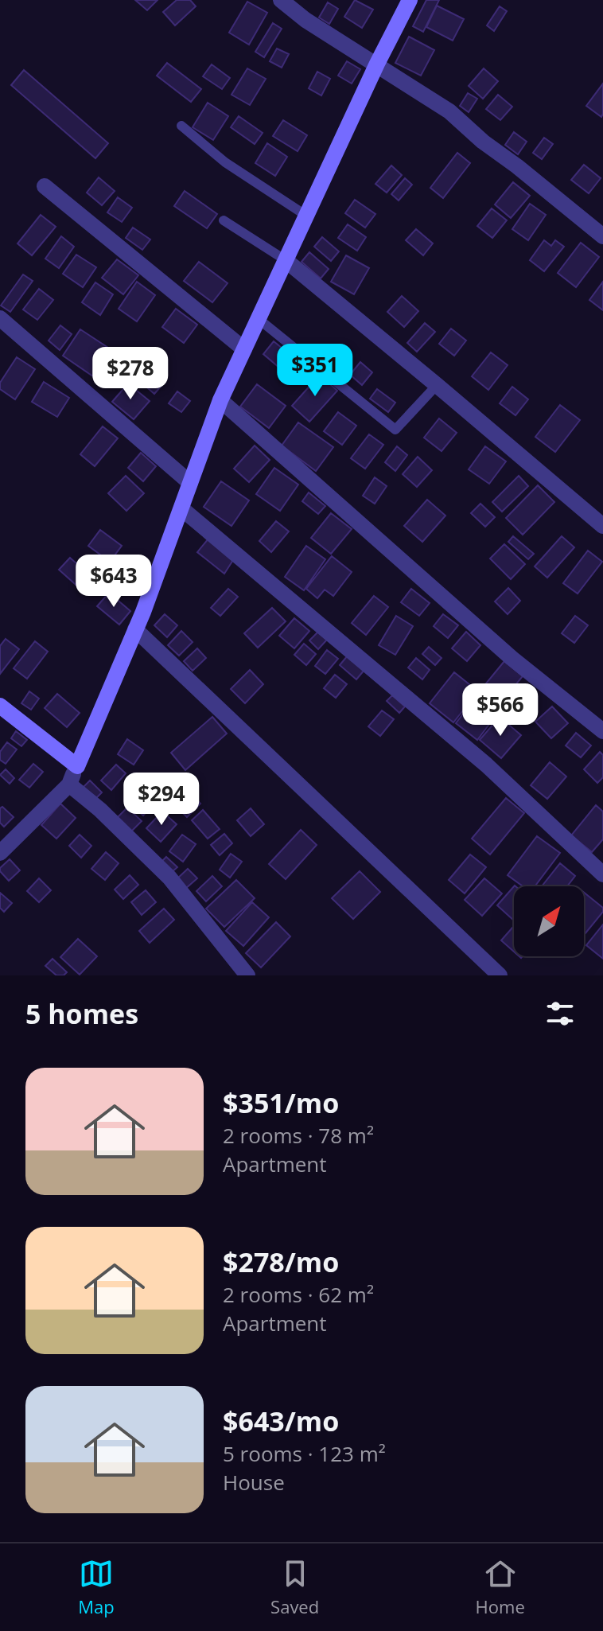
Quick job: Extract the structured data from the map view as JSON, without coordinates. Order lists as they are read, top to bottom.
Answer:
{
  "north": "top right",
  "page": {
    "price": [
      "$351",
      "$278",
      "$643",
      "$566",
      "$294"
    ],
    "heading": "5 homes",
    "list": [
      {
        "name": "$351/mo",
        "note": "2 rooms · 78 m² · Apartment"
      },
      {
        "name": "$278/mo",
        "note": "2 rooms · 62 m² · Apartment"
      },
      {
        "name": "$643/mo",
        "note": "5 rooms · 123 m² · House"
      }
    ],
    "tabs": ["Map", "Saved", "Home"]
  }
}
